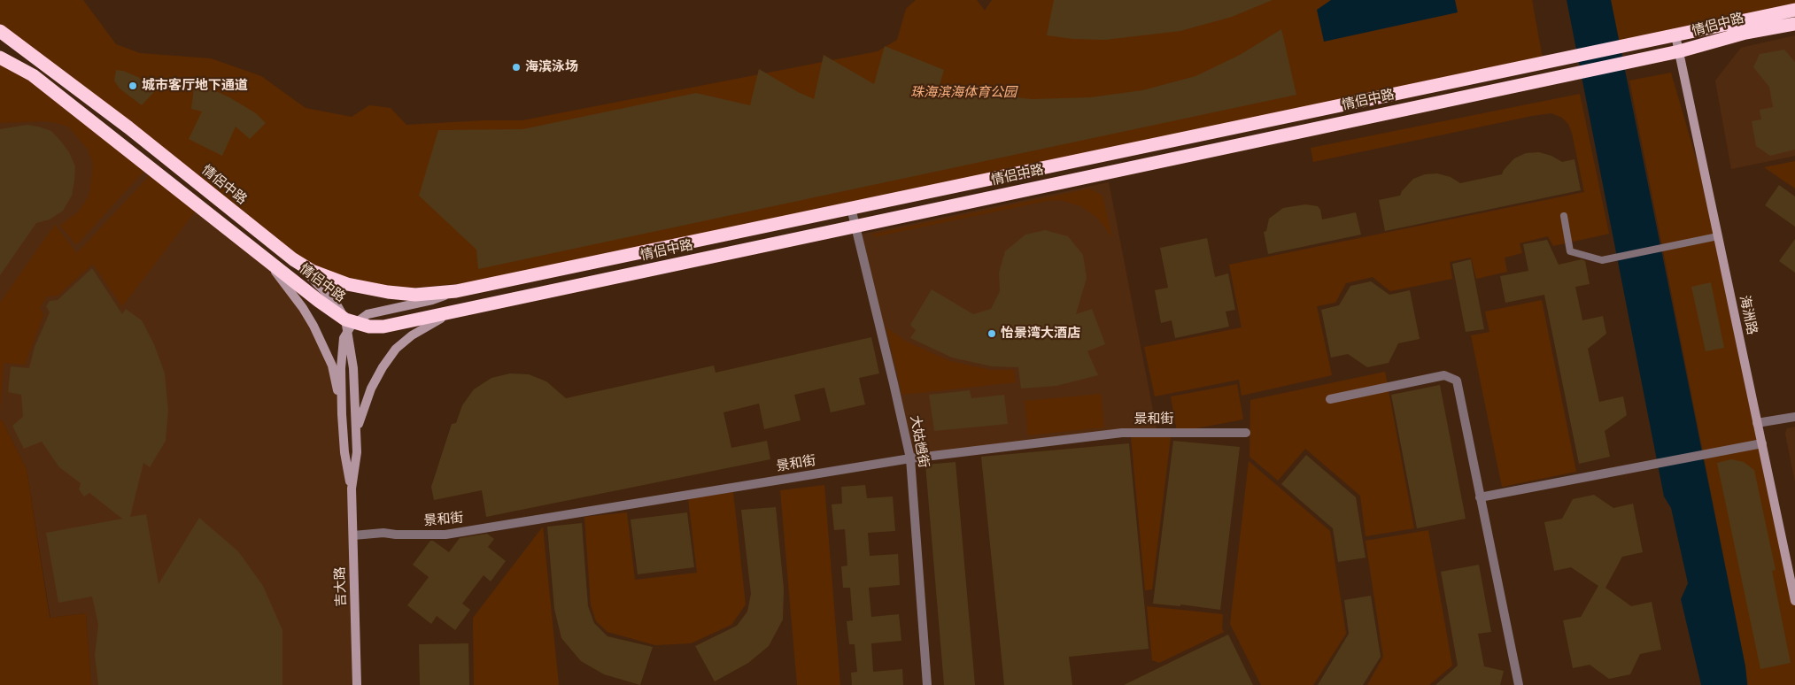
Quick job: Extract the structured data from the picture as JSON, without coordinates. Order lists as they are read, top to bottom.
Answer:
{
  "streets": {
    "highway": ["情侣中路", "情侶中路"],
    "main road": ["海洲路", "吉大路"],
    "street": ["景和街", "大姑乸街"]
  },
  "crossings": [
    ["情侣中路", "情侶中路"],
    ["情侣中路", "海洲路"],
    ["情侣中路", "大姑乸街"],
    ["情侣中路", "吉大路"],
    ["景和街", "大姑乸街"],
    ["景和街", "吉大路"]
  ],
  "parks": ["珠海滨海体育公园"],
  "places": ["海滨泳场", "城市客厅地下通道", "怡景湾大酒店"]
}
